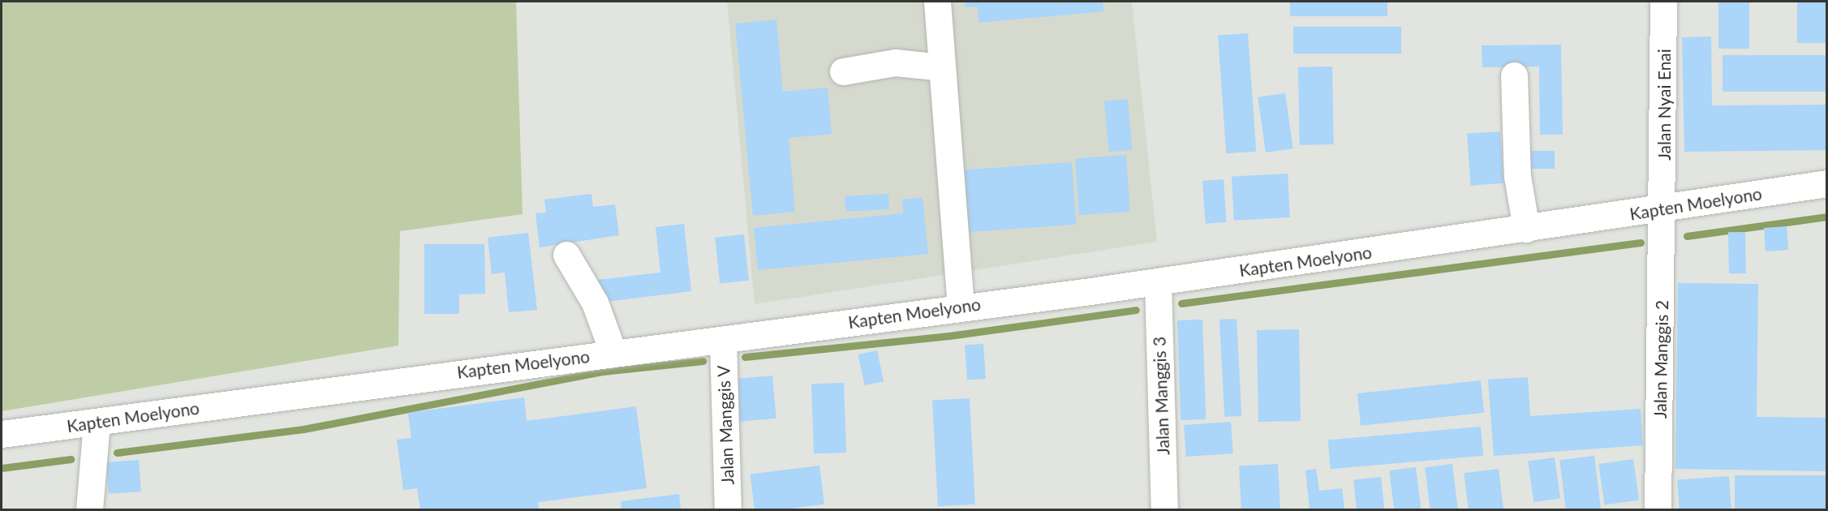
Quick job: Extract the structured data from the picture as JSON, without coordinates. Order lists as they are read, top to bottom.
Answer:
{
  "streets": {
    "street": [
      "Jalan Nyai Enai",
      "Kapten Moelyono",
      "Jalan Manggis 2",
      "Jalan Manggis 3",
      "Jalan Manggis V"
    ]
  },
  "crossings": [
    ["Jalan Nyai Enai", "Kapten Moelyono"],
    ["Jalan Nyai Enai", "Jalan Manggis 2"],
    ["Kapten Moelyono", "Jalan Manggis 2"],
    ["Kapten Moelyono", "Jalan Manggis 3"],
    ["Kapten Moelyono", "Jalan Manggis V"]
  ]
}
